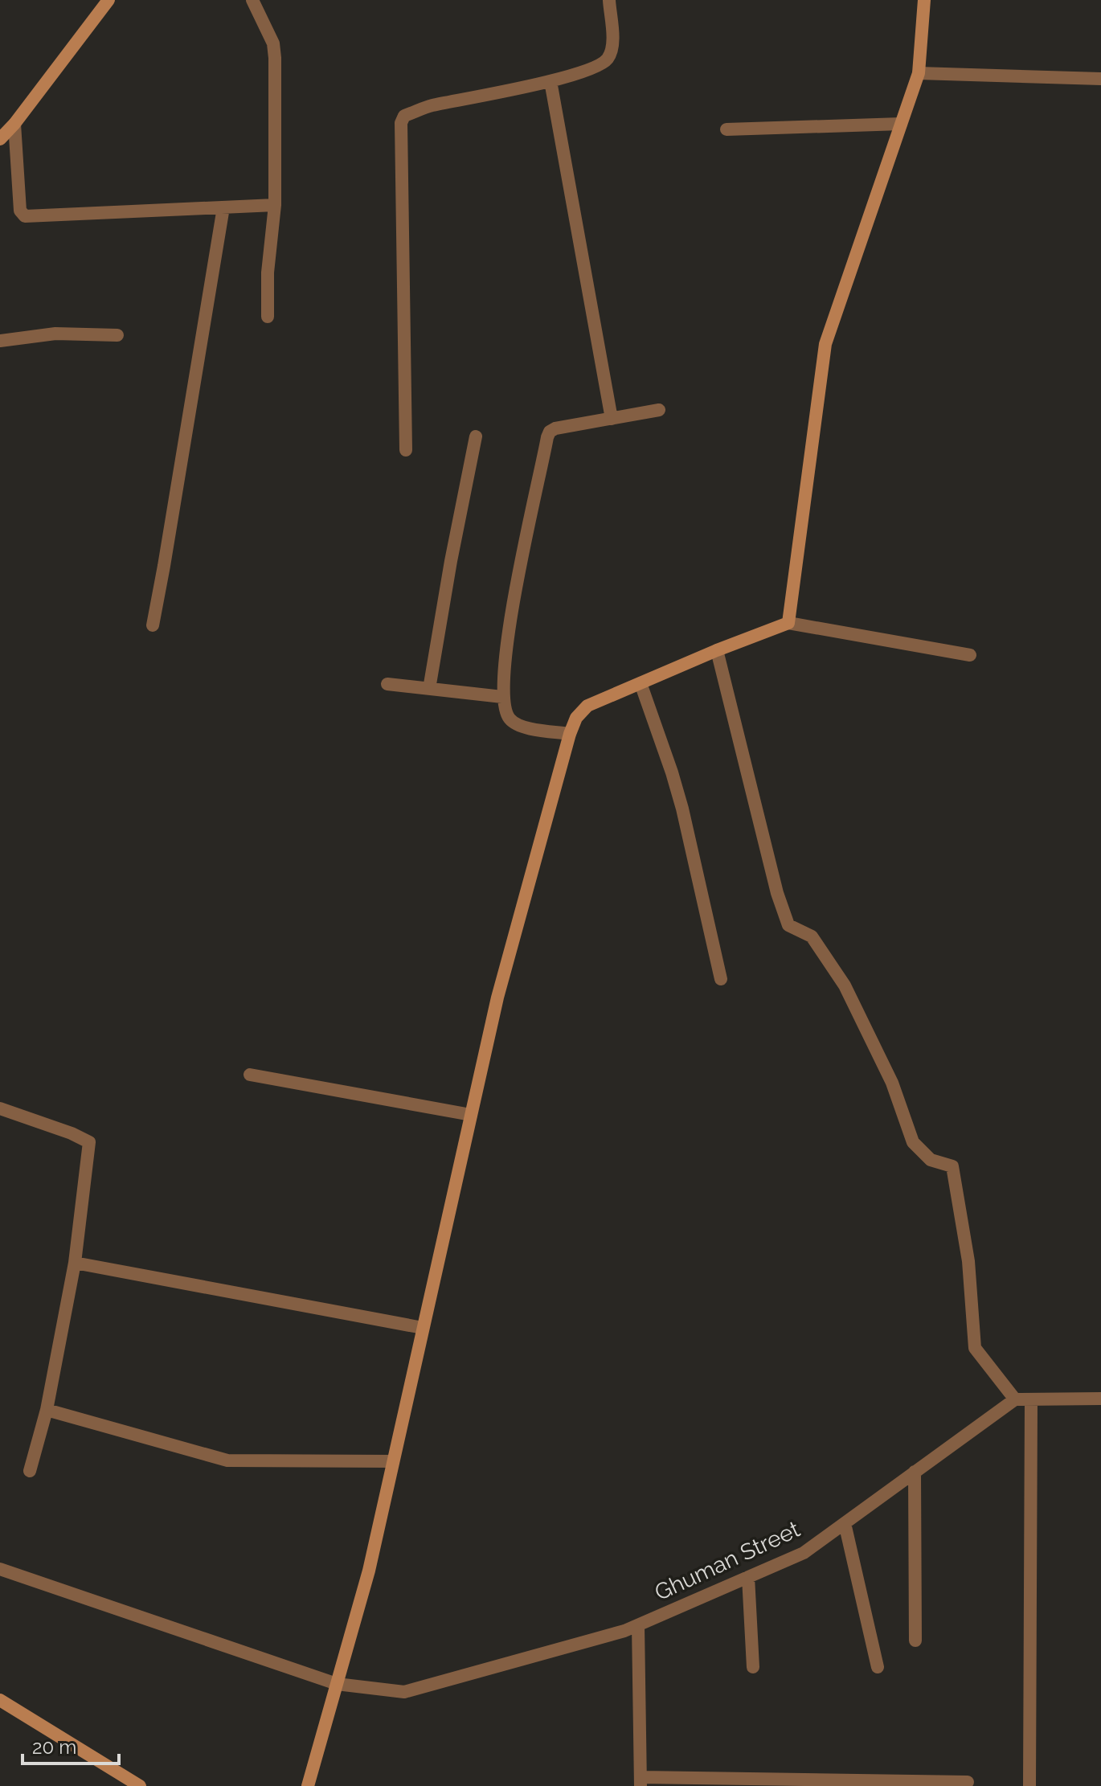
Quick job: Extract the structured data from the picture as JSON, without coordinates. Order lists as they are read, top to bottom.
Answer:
{
  "streets": {
    "street": ["Ghuman Street"]
  },
  "scale_bar": "20 m"
}
